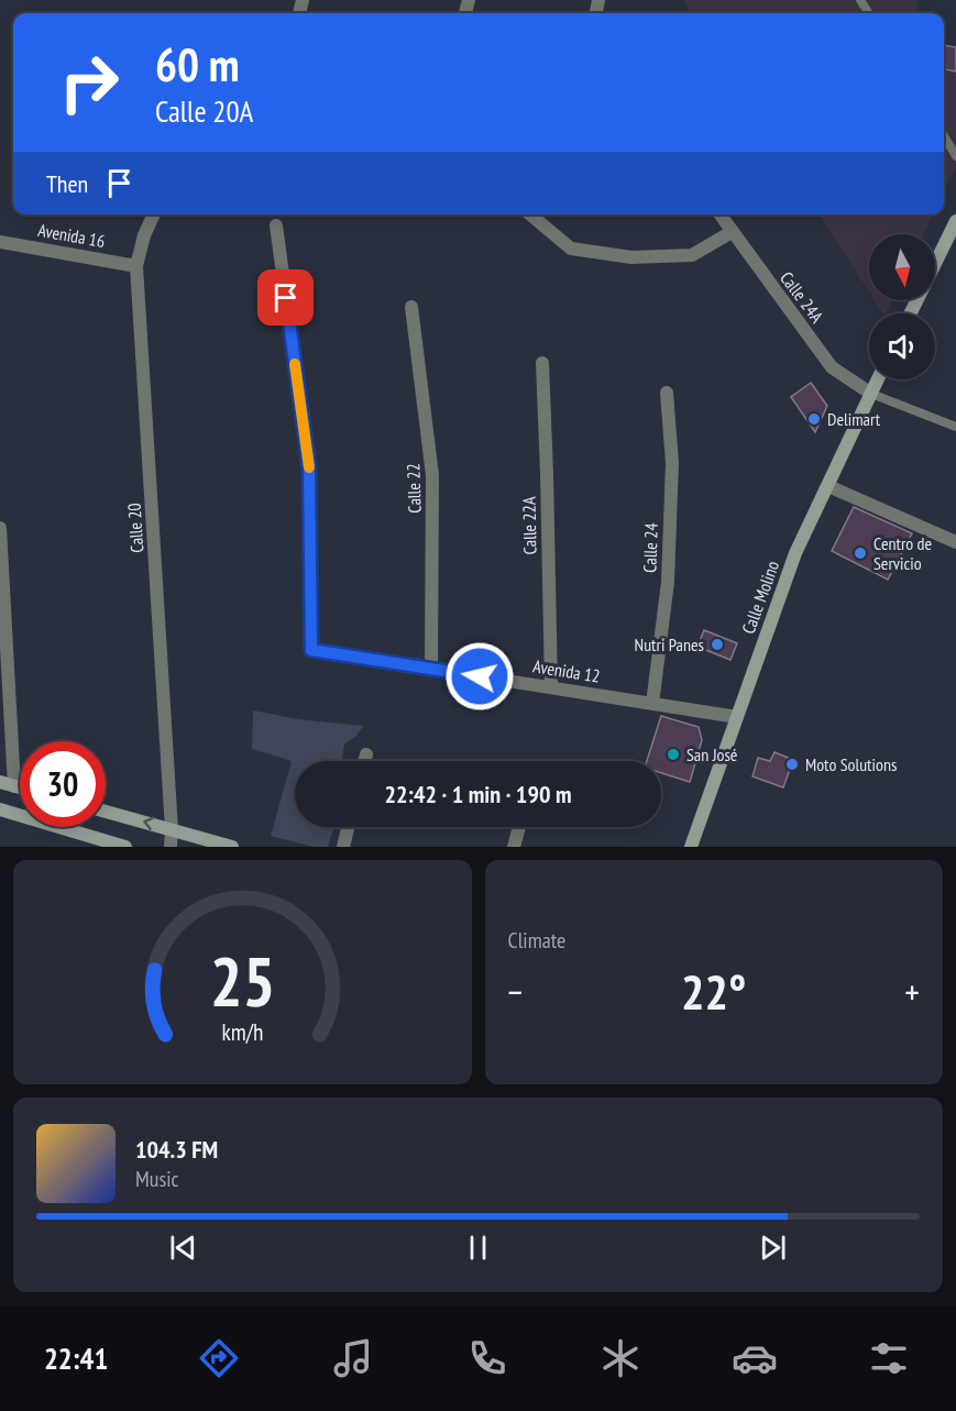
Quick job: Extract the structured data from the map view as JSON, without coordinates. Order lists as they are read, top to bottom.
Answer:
{
  "streets": {
    "main road": ["Calle Molino"],
    "street": [
      "Avenida 16",
      "Calle 24A",
      "Calle 22",
      "Calle 22A",
      "Calle 20",
      "Calle 24",
      "Avenida 12"
    ]
  },
  "crossings": [
    ["Avenida 16", "Calle 20"],
    ["Calle 24A", "Calle Molino"],
    ["Calle 22", "Avenida 12"],
    ["Calle 22A", "Avenida 12"],
    ["Calle 24", "Avenida 12"],
    ["Calle Molino", "Avenida 12"]
  ],
  "places": [
    "Delimart",
    "Centro de Servicio",
    "Nutri Panes",
    "San José",
    "Moto Solutions"
  ],
  "north": "bottom",
  "page": {
    "turn": ["60 m", "Calle 20A"],
    "then": "Then",
    "limit": "30",
    "trip": "22:42 · 1 min · 190 m",
    "tile": "Climate",
    "heat": ["−", "22°", "+"],
    "song": ["104.3 FM", "Music"],
    "tabs": "22:41",
    "gauge": ["25", "km/h"]
  }
}
